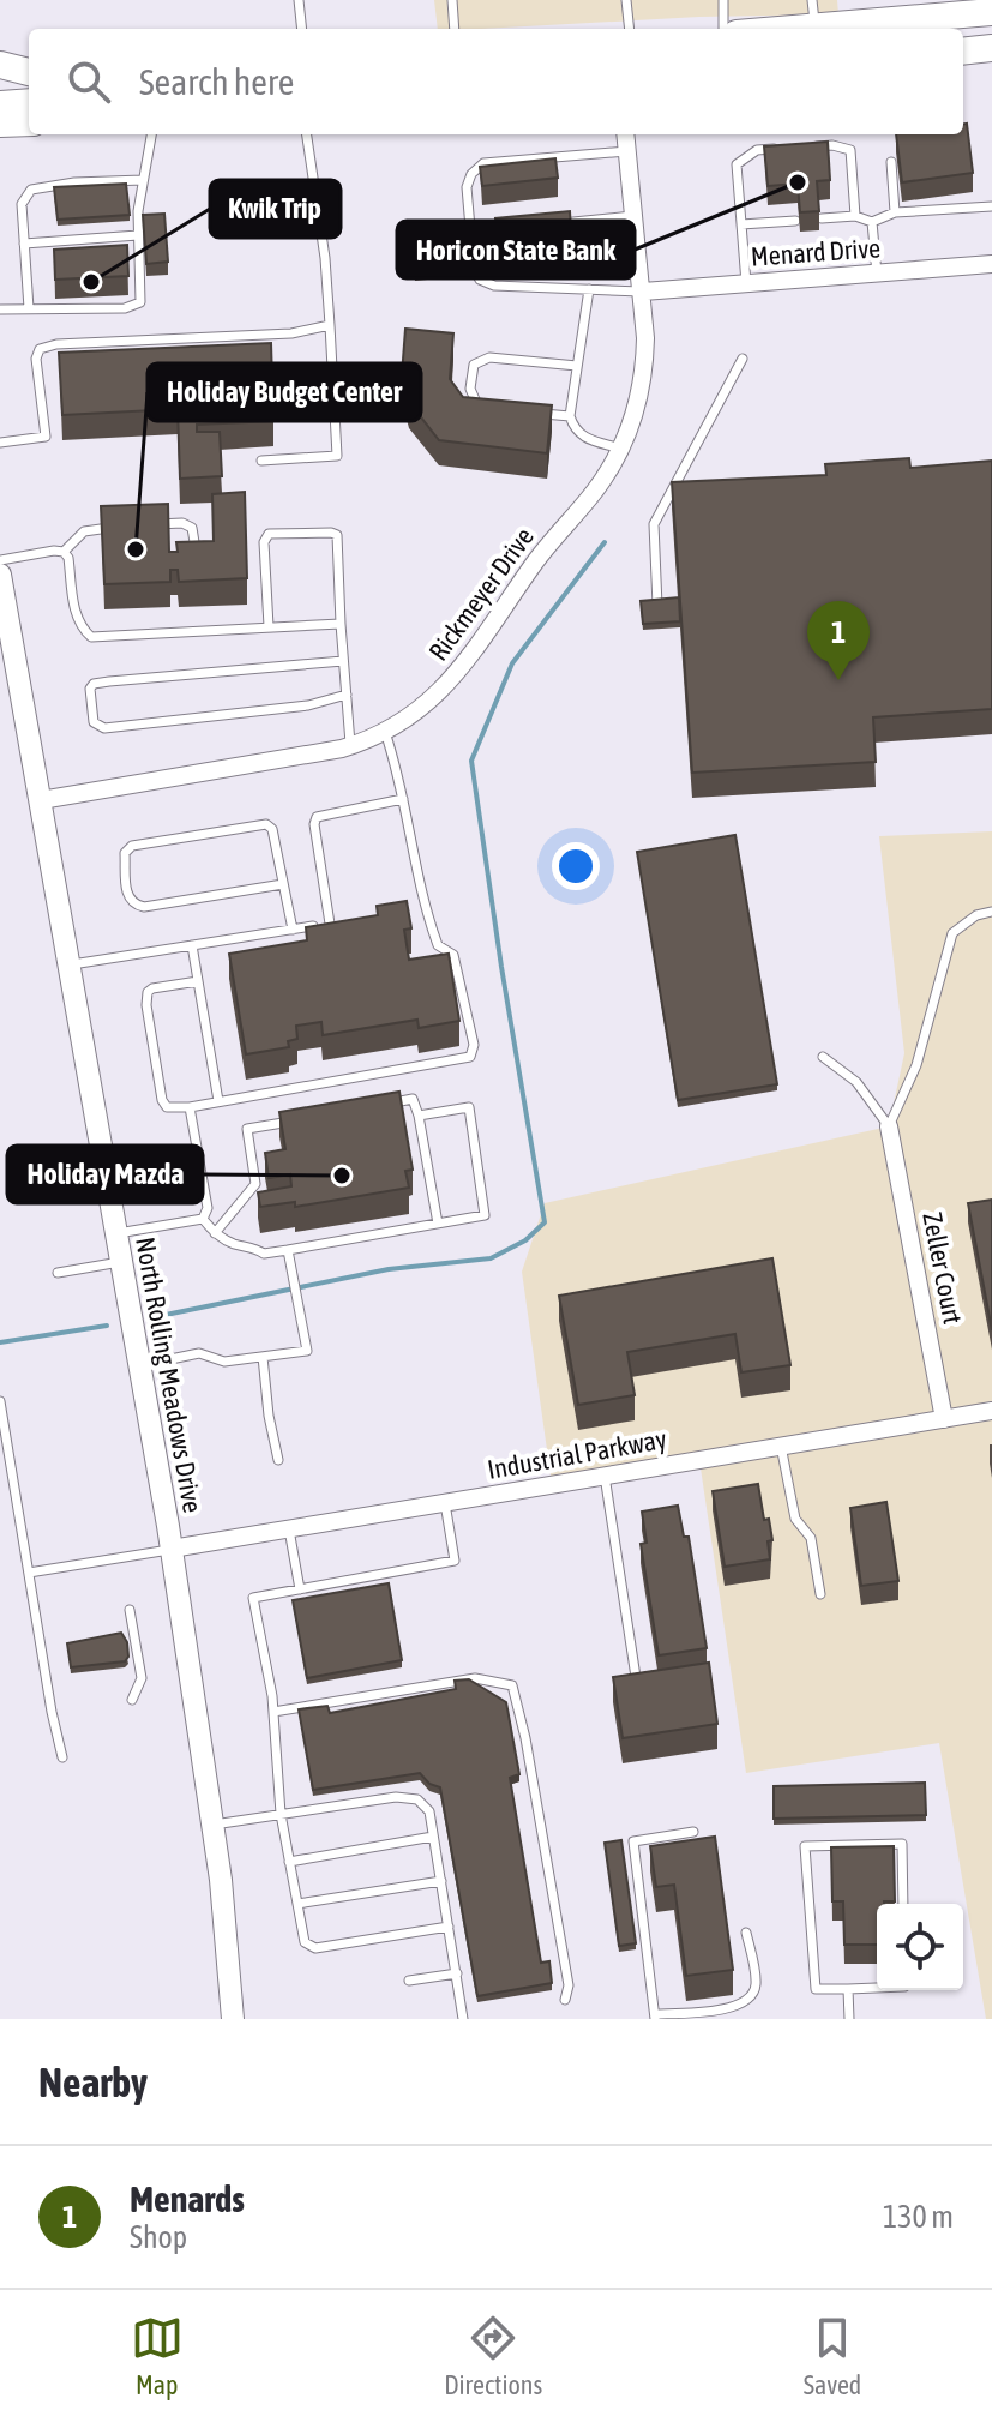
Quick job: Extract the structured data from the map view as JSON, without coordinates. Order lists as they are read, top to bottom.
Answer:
{
  "streets": {
    "main road": ["North Rolling Meadows Drive"],
    "street": [
      "Menard Drive",
      "Rickmeyer Drive",
      "Zeller Court",
      "Industrial Parkway"
    ]
  },
  "crossings": [
    ["Menard Drive", "Rickmeyer Drive"],
    ["Rickmeyer Drive", "North Rolling Meadows Drive"],
    ["Zeller Court", "Industrial Parkway"],
    ["North Rolling Meadows Drive", "Industrial Parkway"]
  ],
  "places": [
    "Horicon State Bank",
    "Kwik Trip",
    "Holiday Budget Center",
    "Holiday Mazda"
  ],
  "page": {
    "search": "Search here",
    "pins": "1",
    "heading": "Nearby",
    "list": [
      {
        "mark": "1",
        "name": "Menards",
        "note": "Shop",
        "value": "130 m"
      }
    ],
    "nav": ["Map", "Directions", "Saved"]
  }
}
